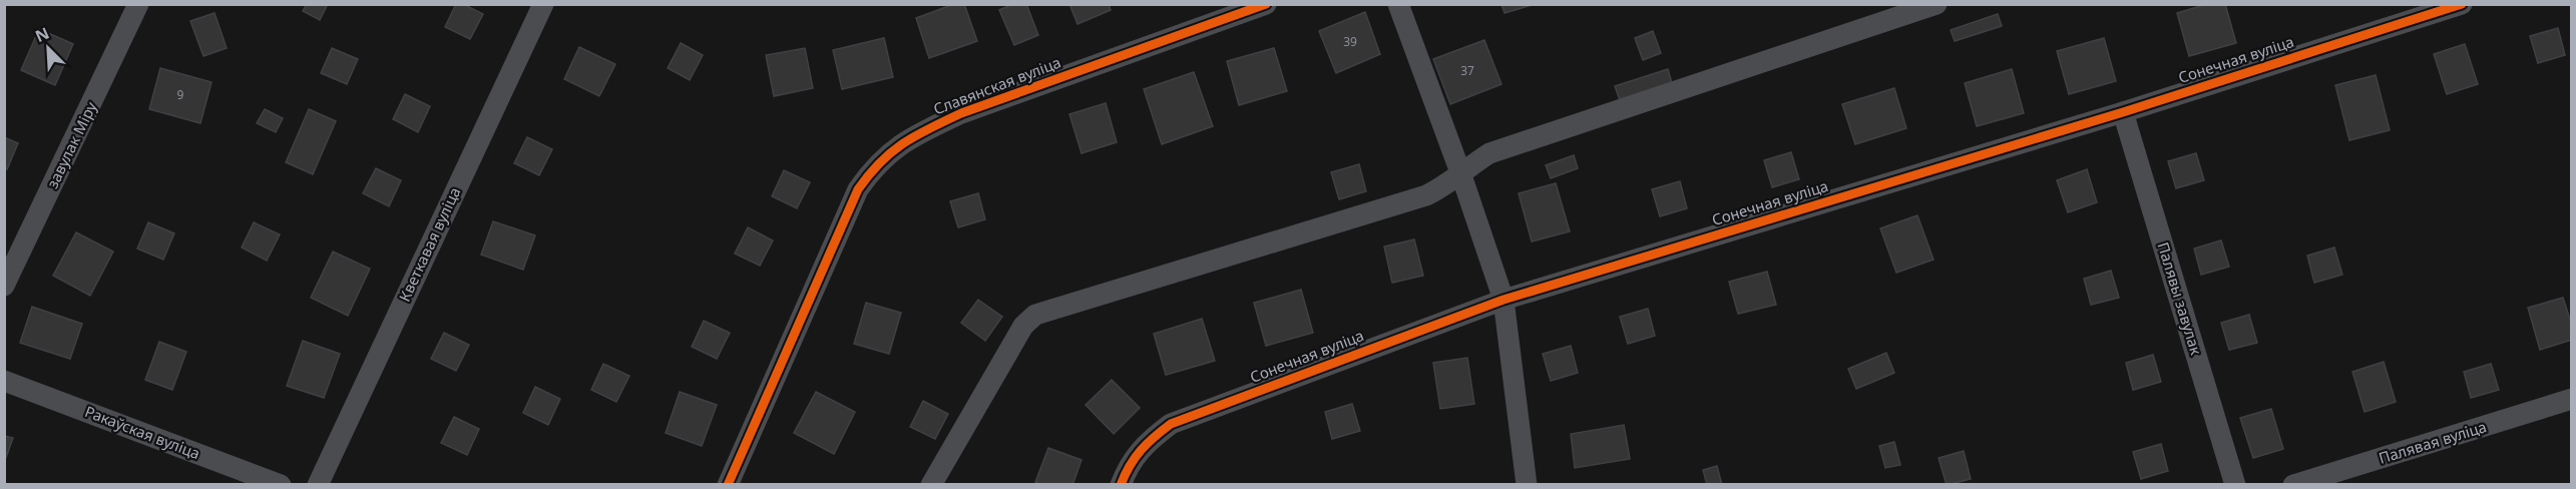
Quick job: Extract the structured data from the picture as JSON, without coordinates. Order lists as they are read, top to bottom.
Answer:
{
  "streets": {
    "street": [
      "Сонечная вуліца",
      "Славянская вуліца",
      "завулак Міру",
      "Кветкавая вуліца",
      "Палявы завулак",
      "Ракаўская вуліца",
      "Палявая вуліца"
    ]
  },
  "crossings": [
    ["Сонечная вуліца", "Палявы завулак"]
  ],
  "house_numbers": ["39", "37", "9"],
  "north": "top left"
}
